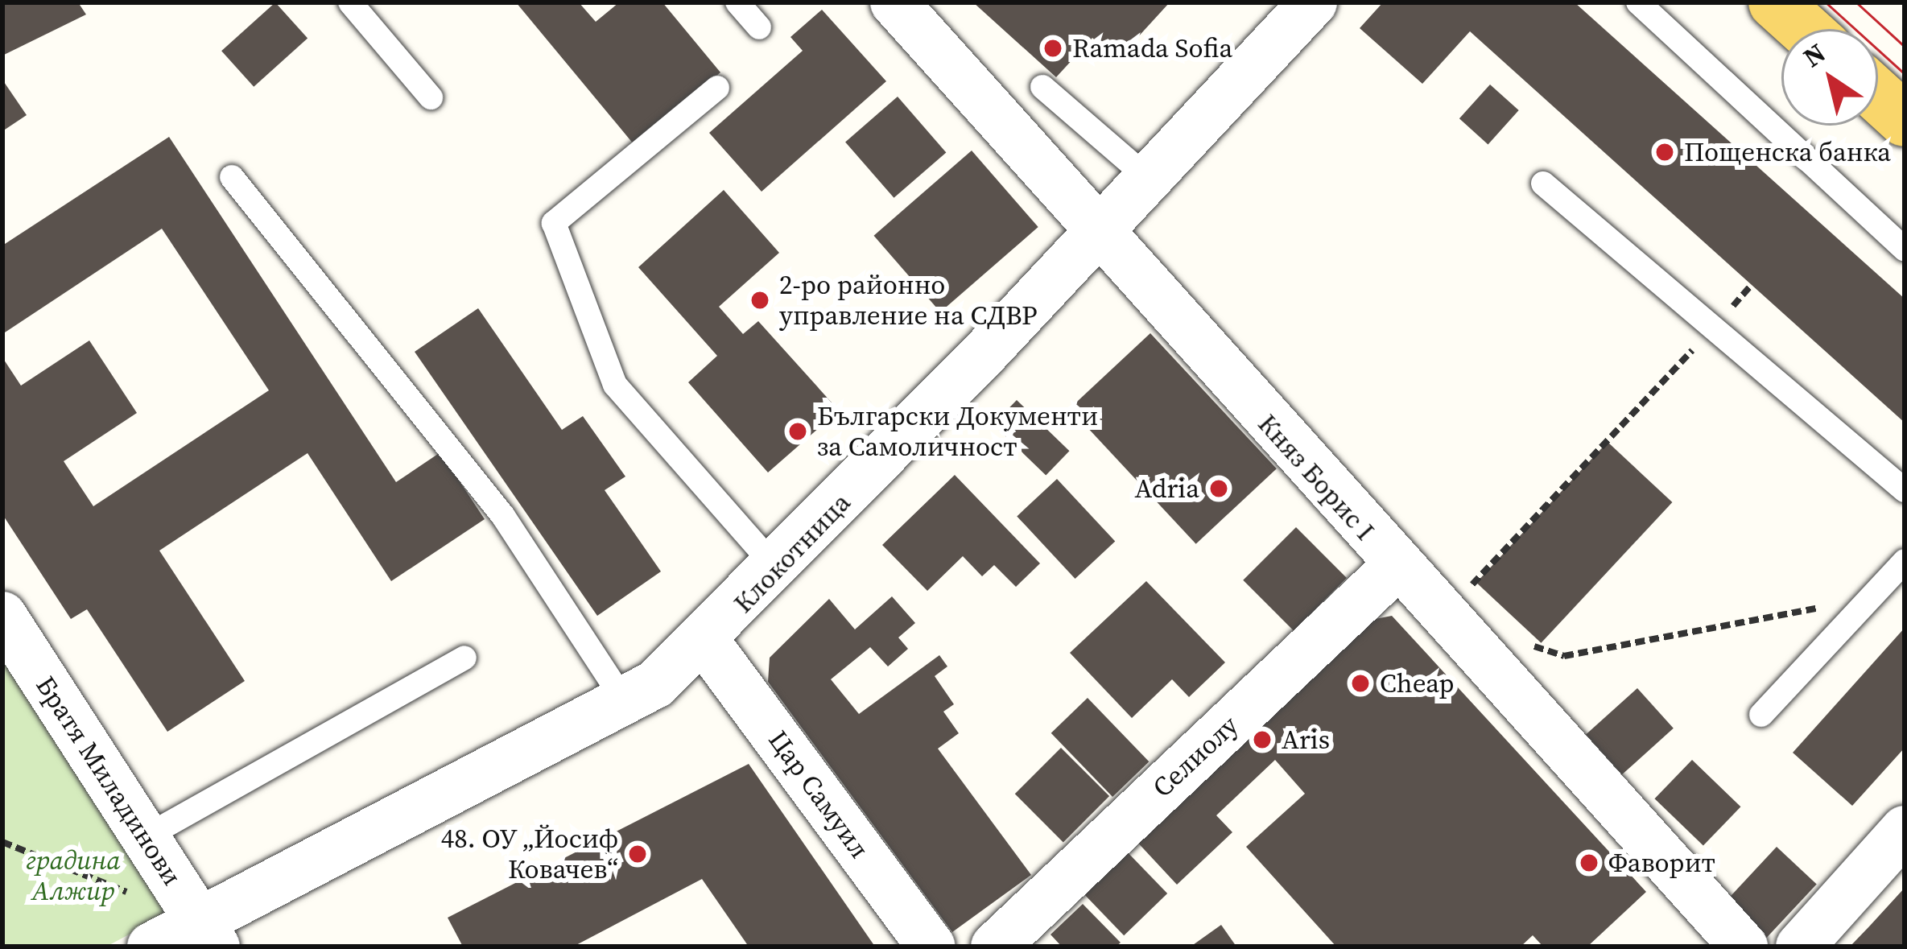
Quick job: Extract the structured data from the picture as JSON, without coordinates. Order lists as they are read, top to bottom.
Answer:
{
  "streets": {
    "street": [
      "Княз Борис I",
      "Клокотница",
      "Селиолу",
      "Братя Миладинови",
      "Цар Самуил"
    ]
  },
  "crossings": [
    ["Княз Борис I", "Клокотница"],
    ["Княз Борис I", "Селиолу"],
    ["Клокотница", "Братя Миладинови"],
    ["Клокотница", "Цар Самуил"]
  ],
  "parks": ["градина Алжир"],
  "places": [
    "Ramada Sofia",
    "Пощенска банка",
    "2-ро районно управление на СДВР",
    "Български Документи за Самоличност",
    "Adria",
    "Cheap",
    "Aris",
    "48. ОУ „Йосиф Ковачев“",
    "Фаворит"
  ],
  "north": "top left"
}
